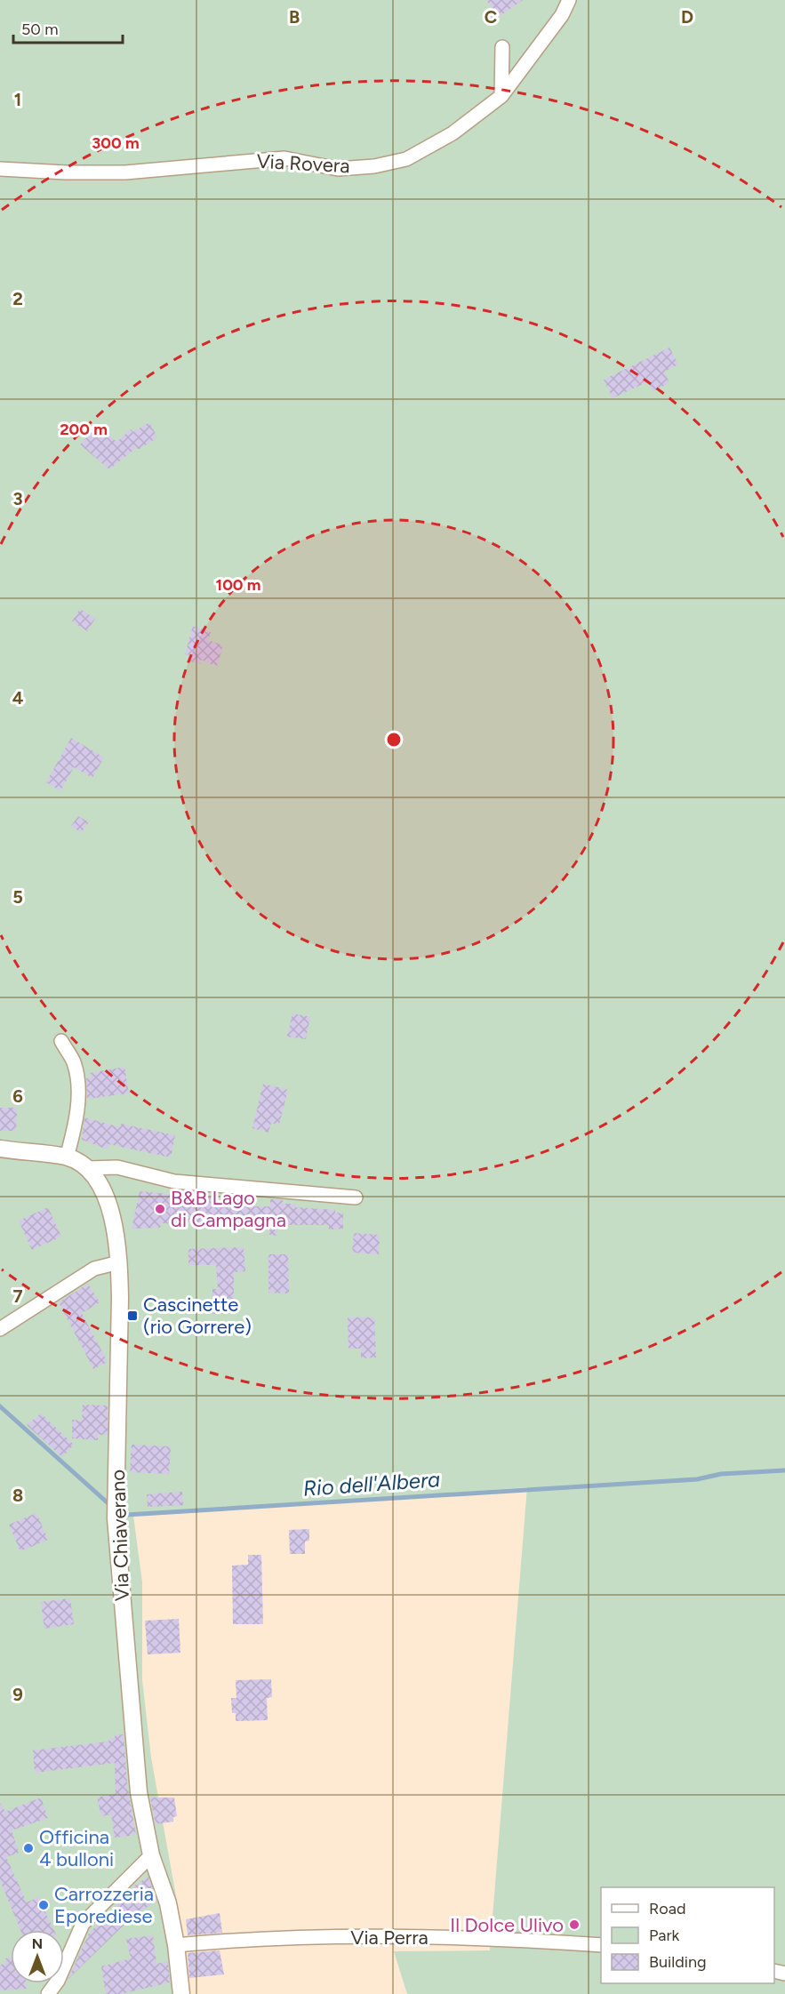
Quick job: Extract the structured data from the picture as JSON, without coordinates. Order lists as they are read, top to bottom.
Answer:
{
  "streets": {
    "street": ["Via Rovera", "Via Chiaverano", "Via Perra"]
  },
  "crossings": [
    ["Via Chiaverano", "Via Perra"]
  ],
  "water": ["Rio dell'Albera"],
  "places": {
    "other": [
      "B&B Lago di Campagna",
      "Officina 4 bulloni",
      "Carrozzeria Eporediese",
      "Il Dolce Ulivo"
    ],
    "transit": ["Cascinette (rio Gorrere)"]
  },
  "legend": ["Road", "Park", "Building"],
  "scale_bar": "50 m",
  "north": "top",
  "grid": {
    "columns": ["B", "C", "D"],
    "rows": [
      "1",
      "2",
      "3",
      "4",
      "5",
      "6",
      "7",
      "8",
      "9"
    ]
  },
  "rings": ["300 m", "200 m", "100 m"]
}
